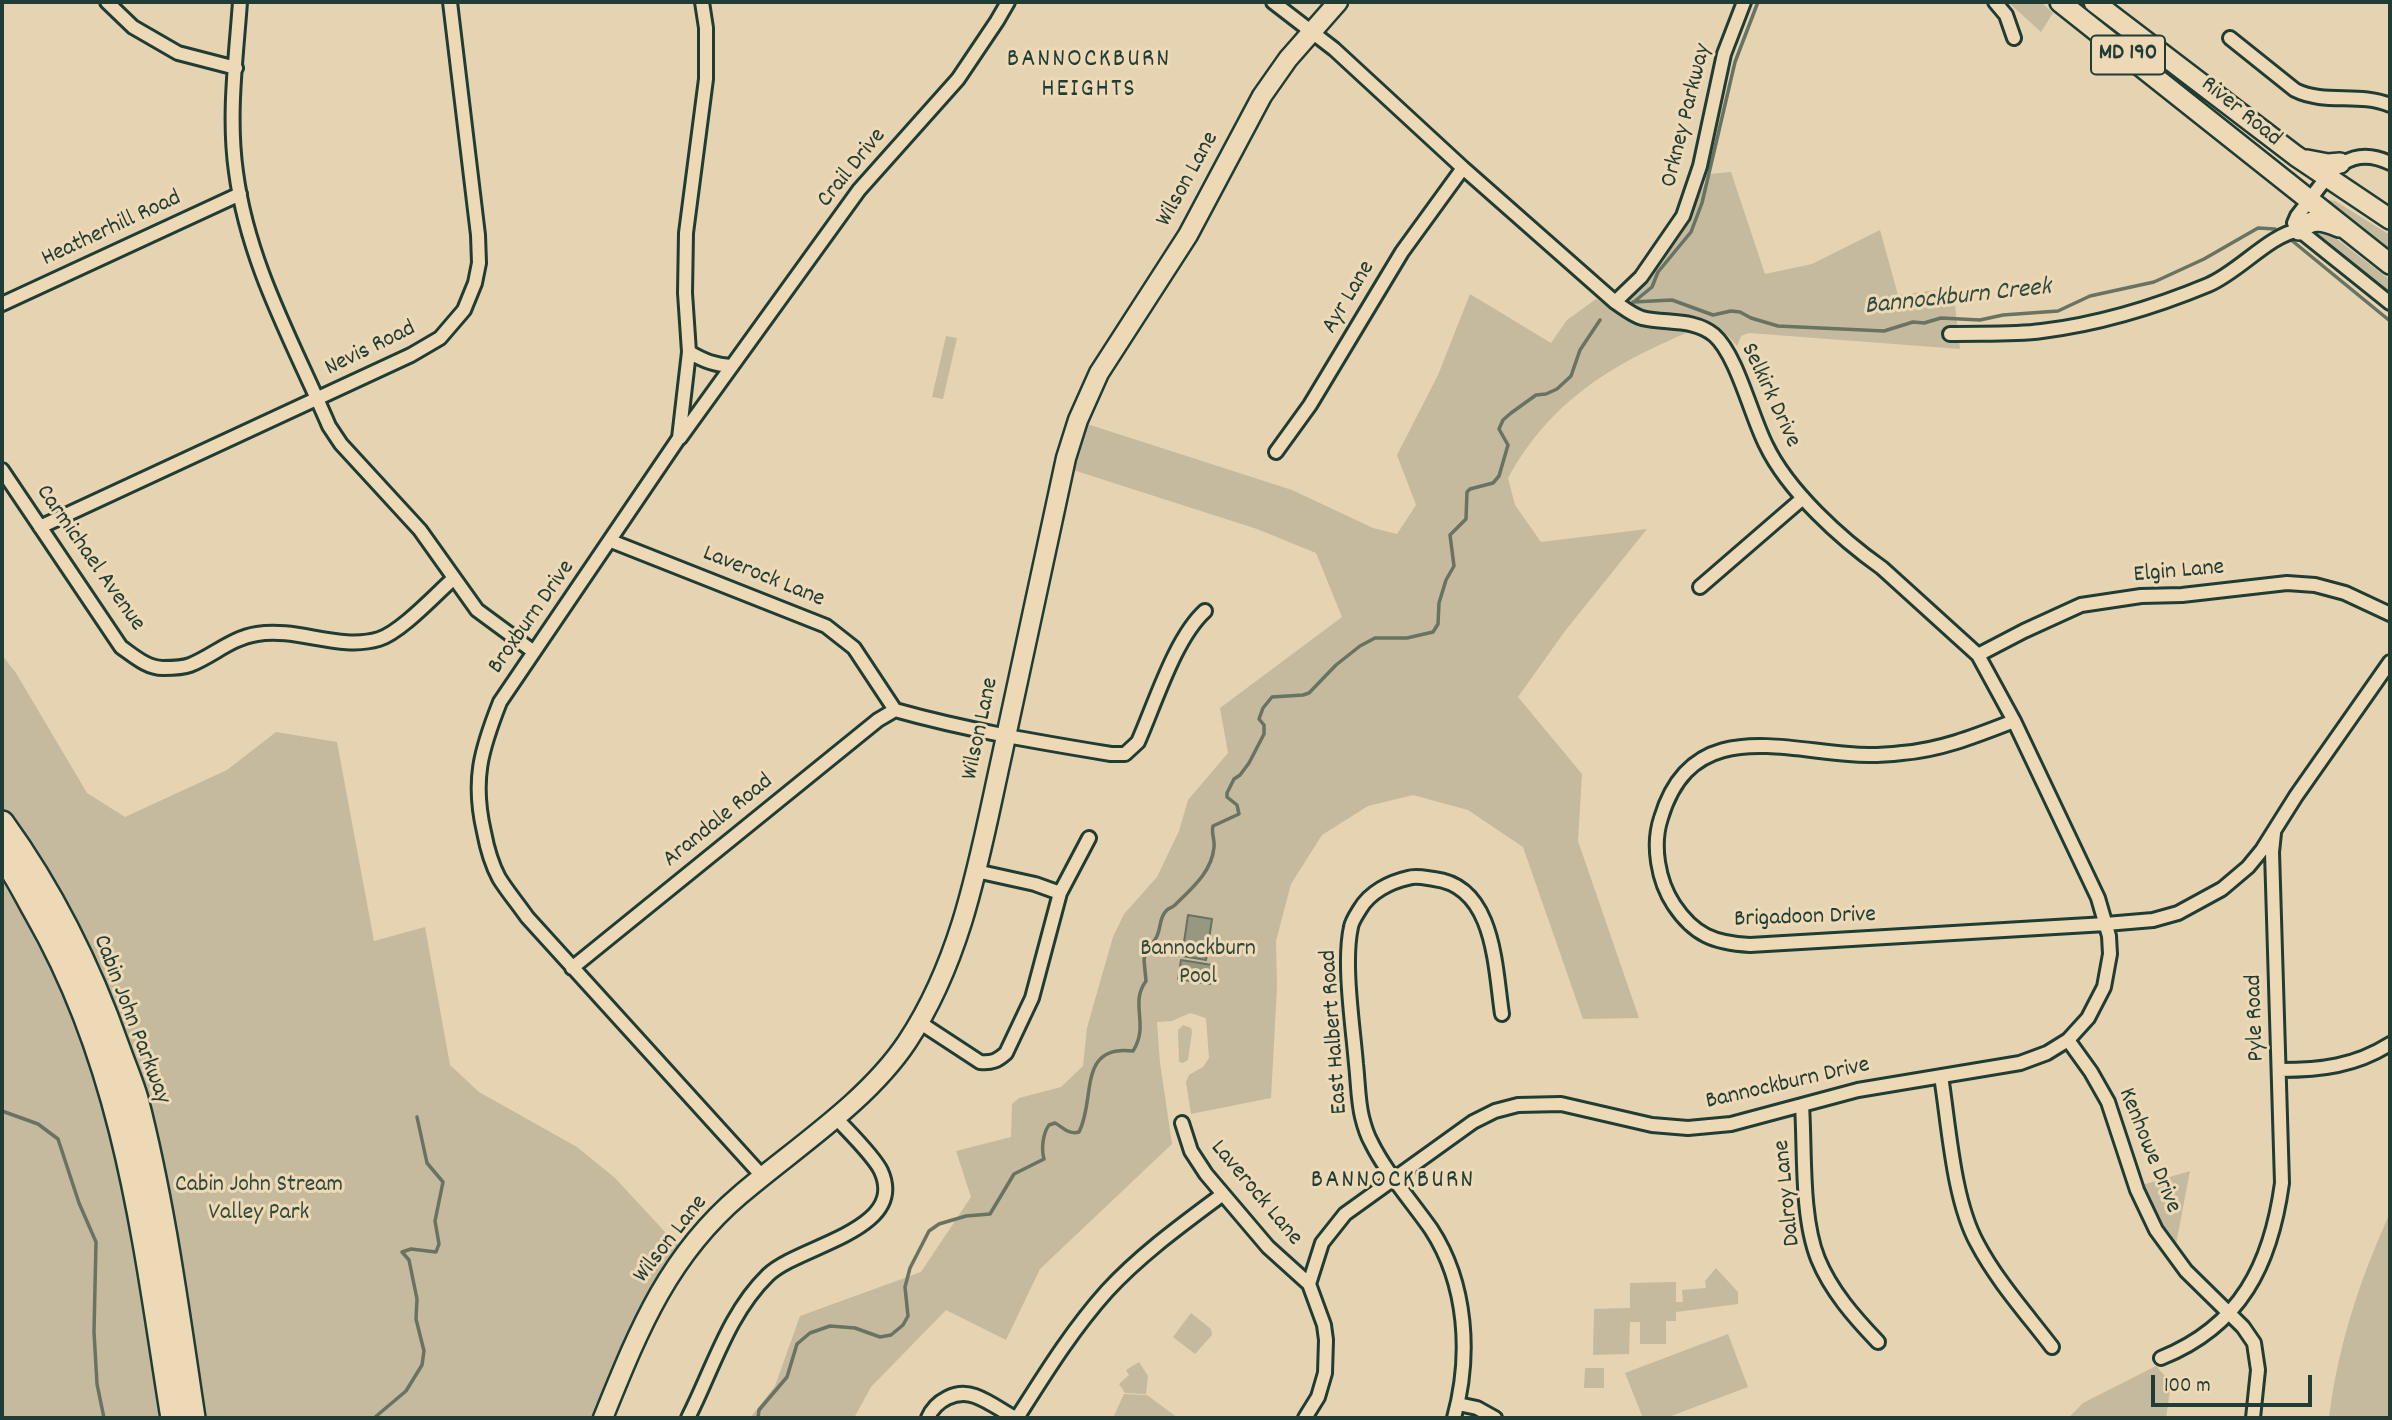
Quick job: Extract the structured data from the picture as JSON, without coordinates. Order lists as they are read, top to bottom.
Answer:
{
  "streets": {
    "highway": ["Cabin John Parkway"],
    "main road": ["MD 190", "River Road", "Wilson Lane"],
    "street": [
      "Orkney Parkway",
      "Crail Drive",
      "Heatherhill Road",
      "Ayr Lane",
      "Nevis Road",
      "Selkirk Drive",
      "Carmichael Avenue",
      "Elgin Lane",
      "Laverock Lane",
      "Broxburn Drive",
      "Arandale Road",
      "Brigadoon Drive",
      "Pyle Road",
      "East Halbert Road",
      "Bannockburn Drive",
      "Kenhowe Drive",
      "Dalroy Lane"
    ]
  },
  "crossings": [
    ["Orkney Parkway", "Selkirk Drive"],
    ["Crail Drive", "Broxburn Drive"],
    ["Wilson Lane", "Selkirk Drive"],
    ["Wilson Lane", "Broxburn Drive"],
    ["Ayr Lane", "Selkirk Drive"],
    ["Nevis Road", "Carmichael Avenue"],
    ["Selkirk Drive", "Elgin Lane"],
    ["Selkirk Drive", "Brigadoon Drive"],
    ["Selkirk Drive", "Bannockburn Drive"],
    ["Laverock Lane", "Broxburn Drive"],
    ["Laverock Lane", "Arandale Road"],
    ["Laverock Lane", "Bannockburn Drive"],
    ["Broxburn Drive", "Arandale Road"],
    ["Brigadoon Drive", "Pyle Road"],
    ["Brigadoon Drive", "Bannockburn Drive"],
    ["Pyle Road", "Kenhowe Drive"],
    ["East Halbert Road", "Bannockburn Drive"],
    ["Bannockburn Drive", "Kenhowe Drive"],
    ["Bannockburn Drive", "Dalroy Lane"]
  ],
  "districts": ["BANNOCKBURN HEIGHTS", "BANNOCKBURN"],
  "water": ["Bannockburn Creek"],
  "parks": ["Bannockburn Pool", "Cabin John Stream Valley Park"],
  "scale_bar": "100 m"
}
